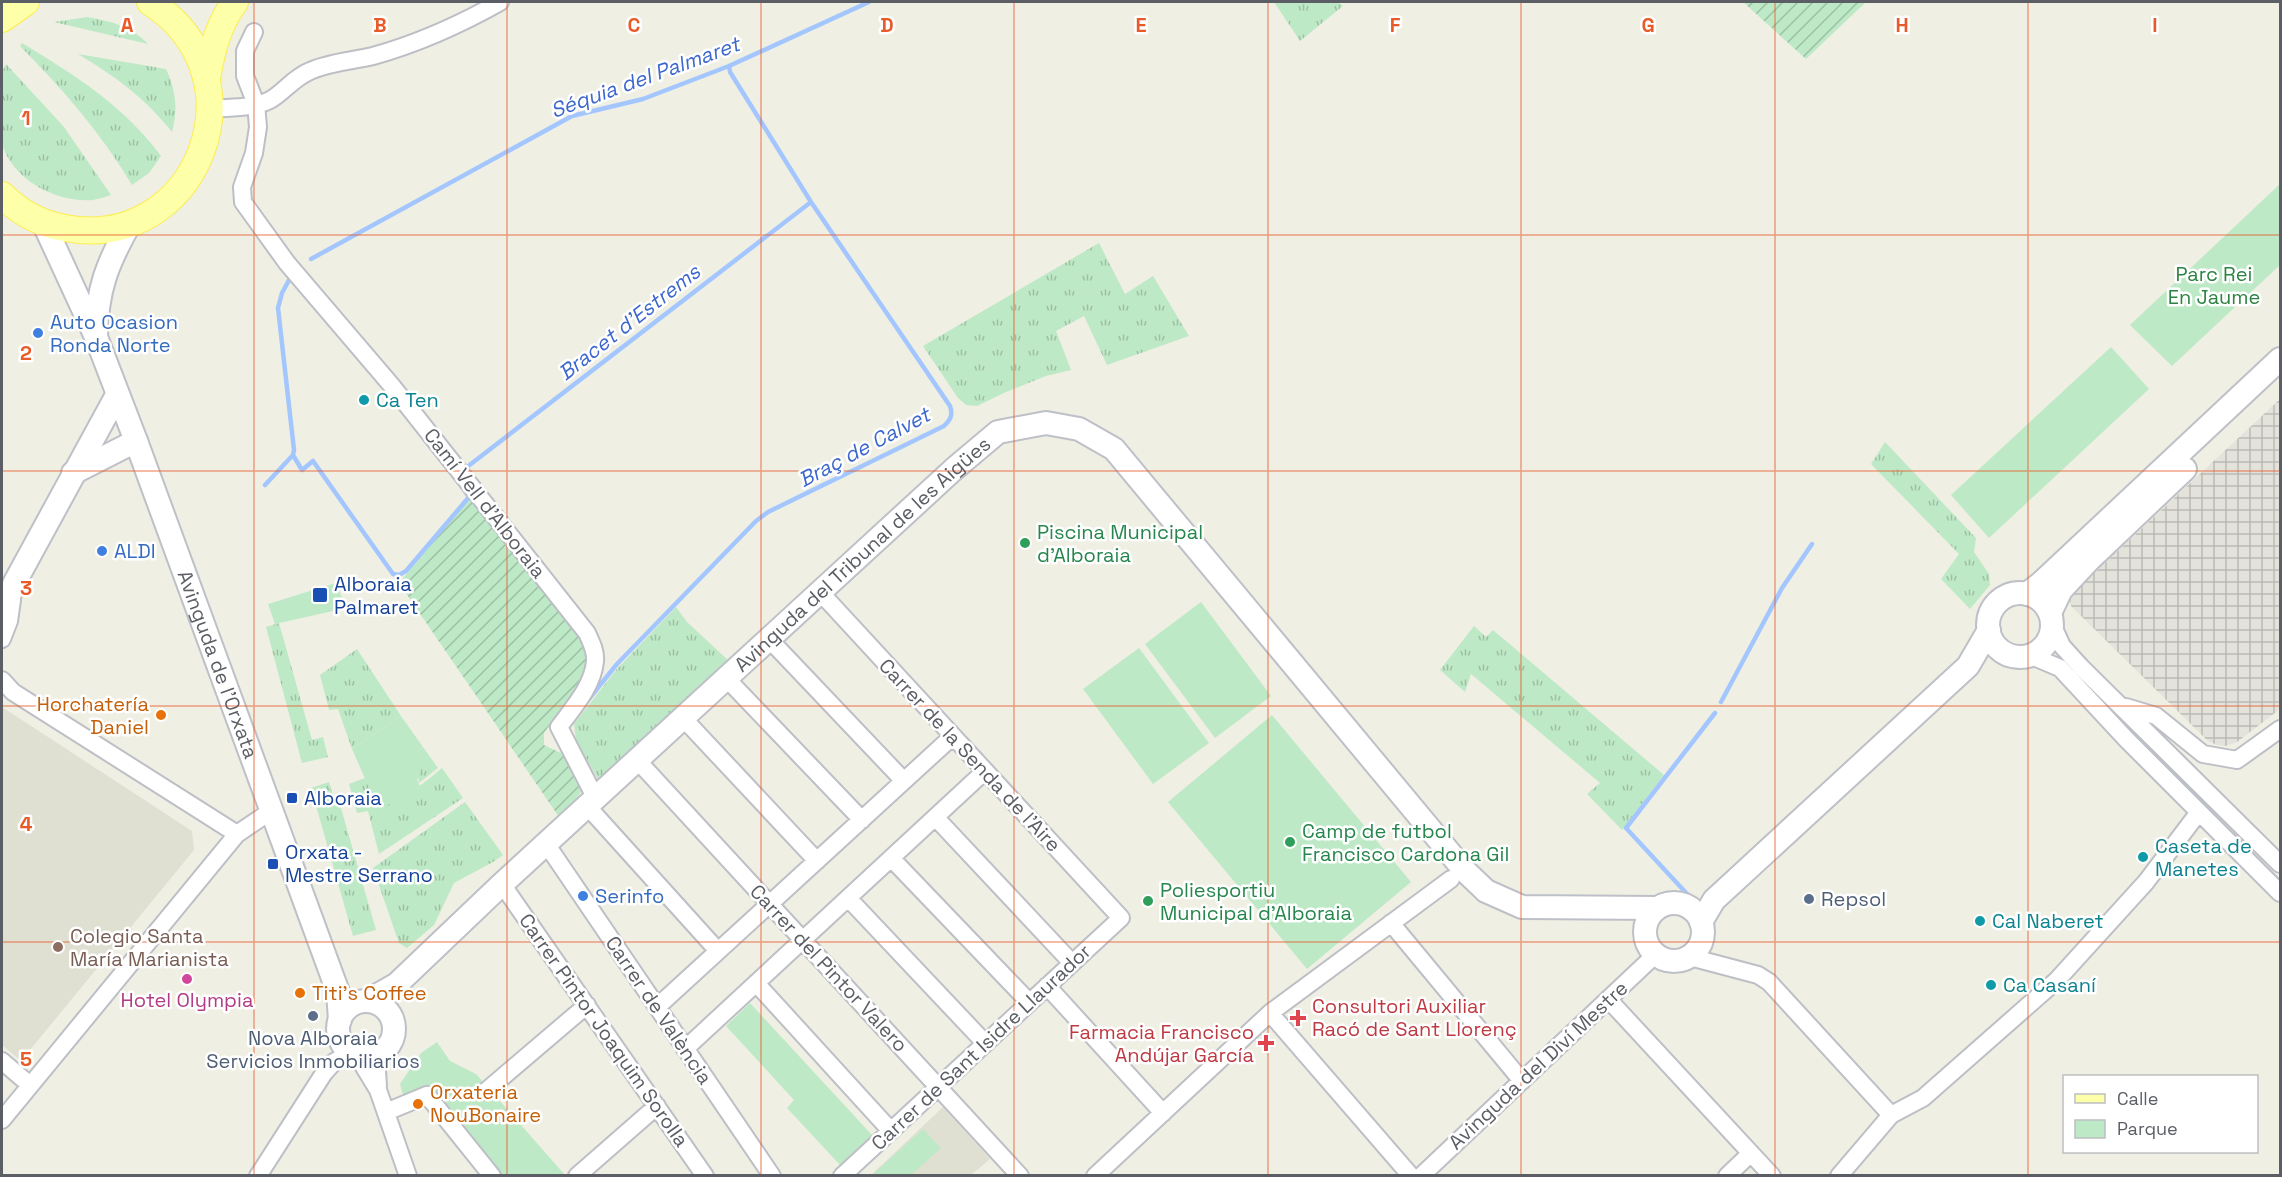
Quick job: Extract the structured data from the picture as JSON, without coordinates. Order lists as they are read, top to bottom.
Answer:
{
  "streets": {
    "street": [
      "Camí Vell d'Alboraia",
      "Avinguda del Tribunal de les Aigües",
      "Avinguda de l'Orxata",
      "Carrer de la Senda de l'Aire",
      "Carrer del Pintor Valero",
      "Carrer de València",
      "Carrer Pintor Joaquim Sorolla",
      "Carrer de Sant Isidre Llaurador",
      "Avinguda del Diví Mestre"
    ]
  },
  "crossings": [
    ["Camí Vell d'Alboraia", "Avinguda del Tribunal de les Aigües"],
    ["Avinguda del Tribunal de les Aigües", "Avinguda de l'Orxata"],
    ["Avinguda del Tribunal de les Aigües", "Carrer de la Senda de l'Aire"],
    ["Avinguda del Tribunal de les Aigües", "Carrer del Pintor Valero"],
    ["Avinguda del Tribunal de les Aigües", "Carrer de València"],
    ["Avinguda del Tribunal de les Aigües", "Carrer Pintor Joaquim Sorolla"],
    ["Avinguda del Tribunal de les Aigües", "Avinguda del Diví Mestre"],
    ["Carrer de la Senda de l'Aire", "Carrer de Sant Isidre Llaurador"],
    ["Carrer del Pintor Valero", "Carrer de Sant Isidre Llaurador"]
  ],
  "water": ["Séquia del Palmaret", "Bracet d'Estrems", "Braç de Calvet"],
  "parks": ["Parc Rei En Jaume"],
  "places": {
    "other": [
      "Auto Ocasion Ronda Norte",
      "Ca Ten",
      "Piscina Municipal d'Alboraia",
      "ALDI",
      "Horchatería Daniel",
      "Camp de futbol Francisco Cardona Gil",
      "Caseta de Manetes",
      "Serinfo",
      "Repsol",
      "Poliesportiu Municipal d'Alboraia",
      "Cal Naberet",
      "Colegio Santa María Marianista",
      "Hotel Olympia",
      "Ca Casaní",
      "Titi's Coffee",
      "Nova Alboraia Servicios Inmobiliarios",
      "Orxateria NouBonaire"
    ],
    "transit": ["Alboraia Palmaret", "Alboraia", "Orxata - Mestre Serrano"],
    "health": ["Consultori Auxiliar Racó de Sant Llorenç", "Farmacia Francisco Andújar García"]
  },
  "legend": ["Calle", "Parque"],
  "grid": {
    "columns": [
      "A",
      "B",
      "C",
      "D",
      "E",
      "F",
      "G",
      "H",
      "I"
    ],
    "rows": [
      "1",
      "2",
      "3",
      "4",
      "5"
    ]
  }
}
